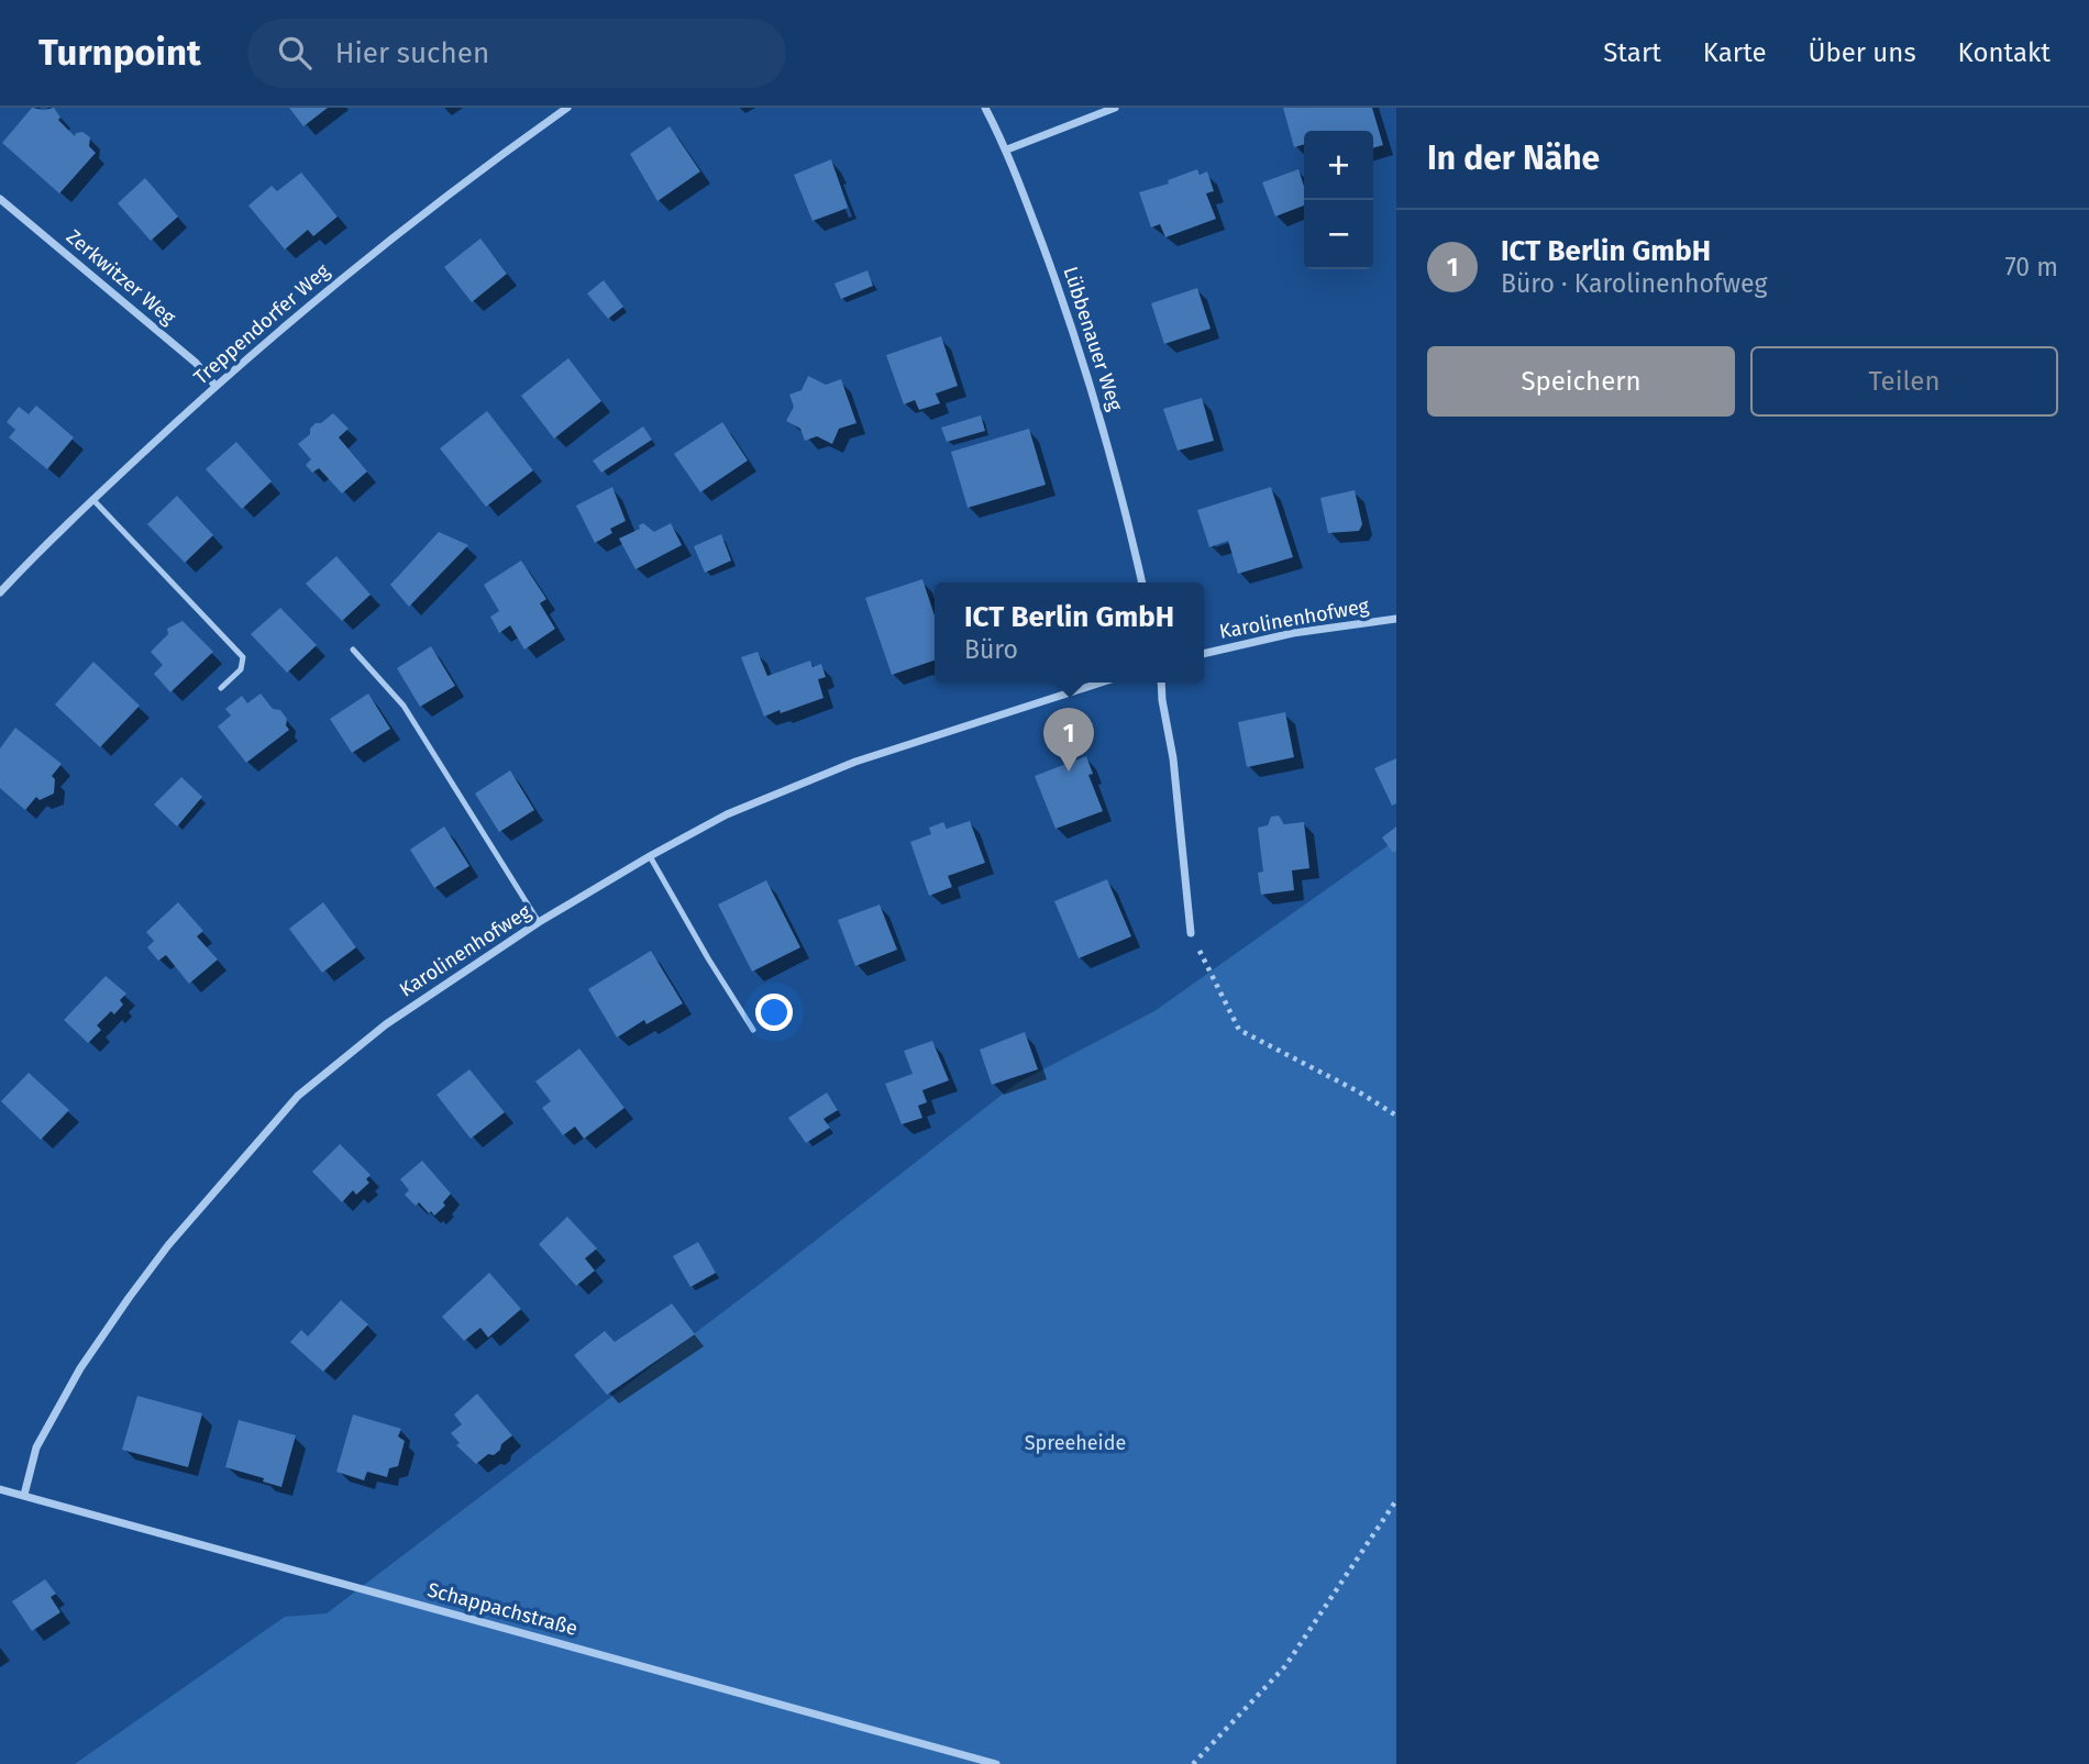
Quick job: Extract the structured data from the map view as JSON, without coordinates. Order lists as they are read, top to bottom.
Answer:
{
  "streets": {
    "street": [
      "Zerkwitzer Weg",
      "Treppendorfer Weg",
      "Lübbenauer Weg",
      "Karolinenhofweg",
      "Schappachstraße"
    ]
  },
  "crossings": [
    ["Zerkwitzer Weg", "Treppendorfer Weg"],
    ["Karolinenhofweg", "Schappachstraße"]
  ],
  "parks": ["Spreeheide"],
  "page": {
    "header": "Turnpoint",
    "search": "Hier suchen",
    "nav": [
      "Start",
      "Karte",
      "Über uns",
      "Kontakt"
    ],
    "heading": "In der Nähe",
    "map_buttons": ["+", "−"],
    "list": [
      {
        "mark": "1",
        "name": "ICT Berlin GmbH",
        "note": "Büro · Karolinenhofweg",
        "value": "70 m"
      }
    ],
    "buttons": ["Speichern", "Teilen"],
    "popup": ["ICT Berlin GmbH", "Büro"],
    "pins": "1"
  }
}
